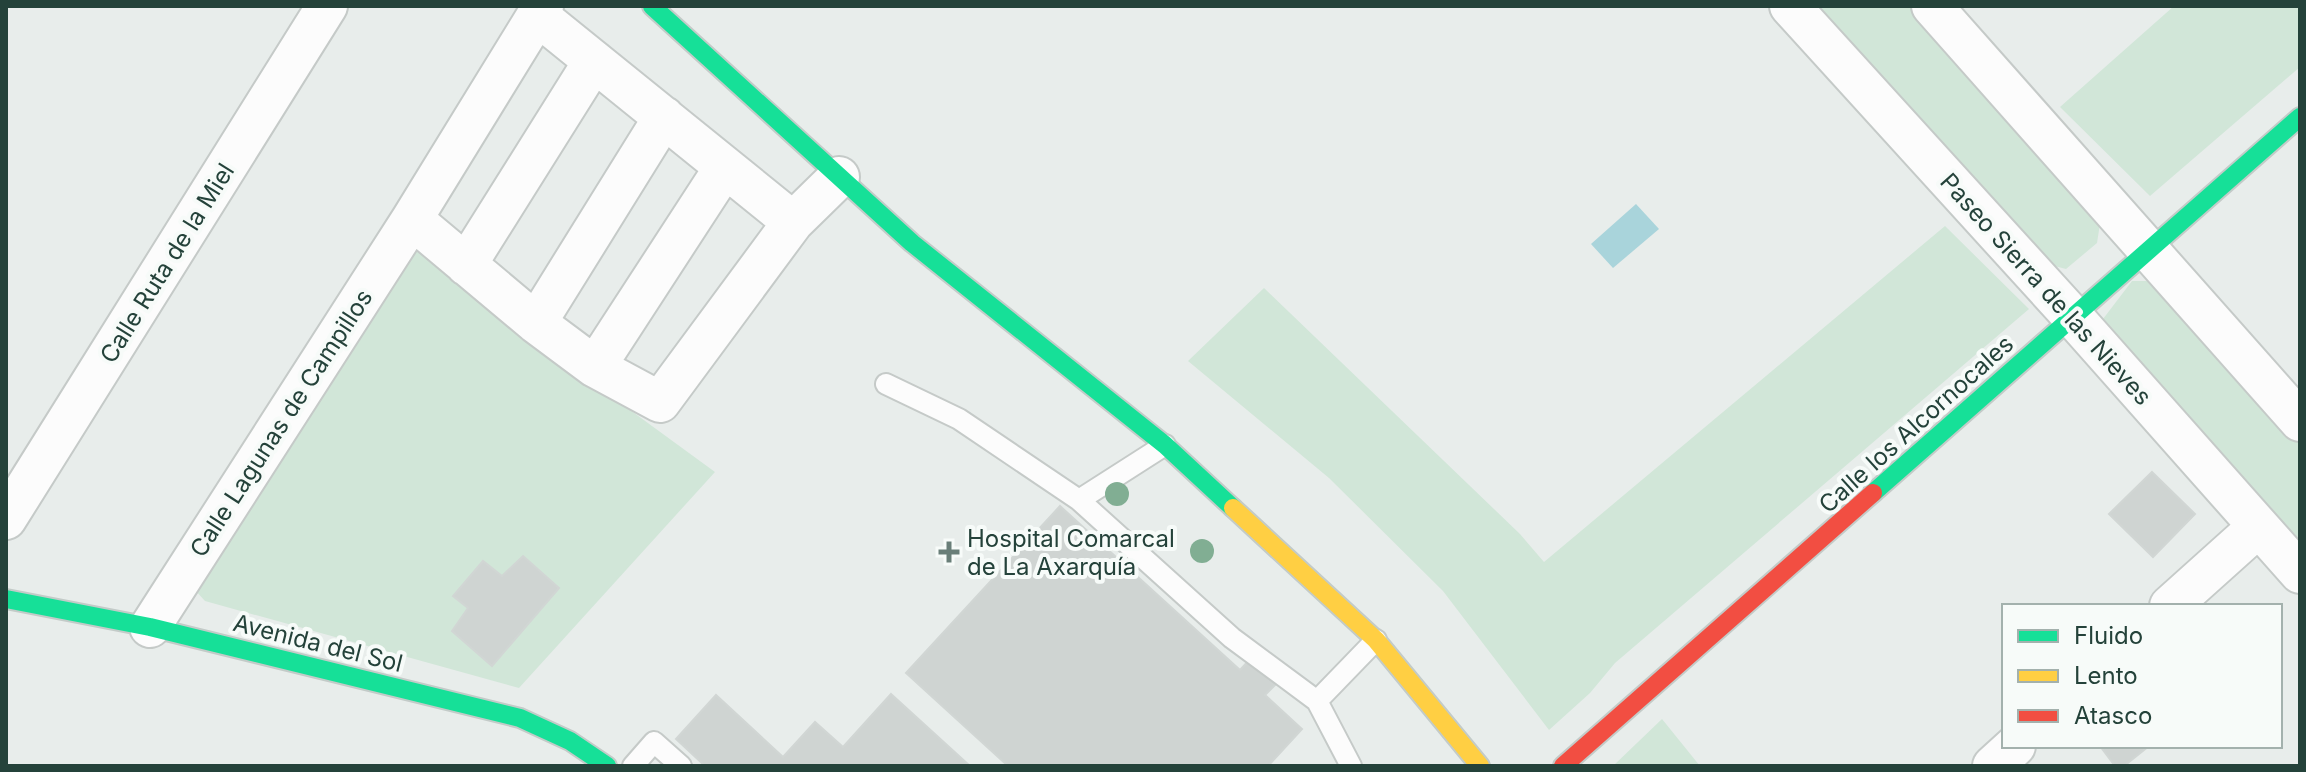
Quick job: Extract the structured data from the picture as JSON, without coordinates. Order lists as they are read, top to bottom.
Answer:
{
  "streets": {
    "street": [
      "Calle Ruta de la Miel",
      "Paseo Sierra de las Nieves",
      "Calle Lagunas de Campillos",
      "Calle los Alcornocales",
      "Avenida del Sol"
    ]
  },
  "crossings": [
    ["Paseo Sierra de las Nieves", "Calle los Alcornocales"],
    ["Calle Lagunas de Campillos", "Avenida del Sol"]
  ],
  "places": {
    "health": ["Hospital Comarcal de La Axarquía"]
  },
  "legend": ["Fluido", "Lento", "Atasco"]
}
